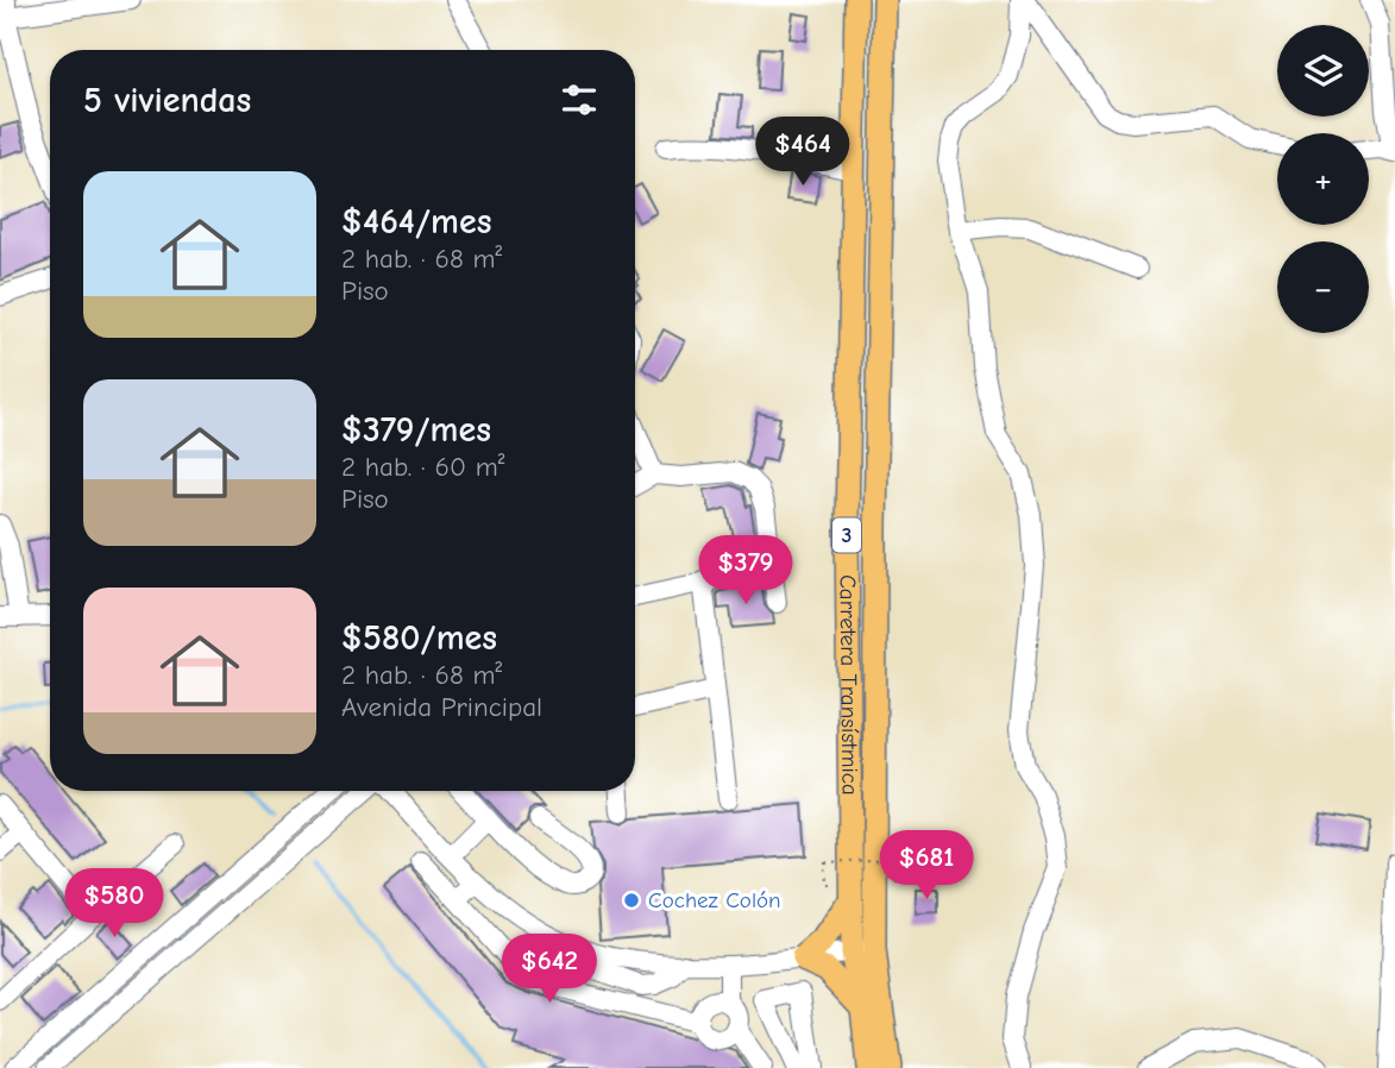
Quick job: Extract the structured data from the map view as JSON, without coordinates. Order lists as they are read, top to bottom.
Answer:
{
  "streets": {
    "main road": ["3", "Carretera Transístmica"]
  },
  "places": ["Cochez Colón"],
  "page": {
    "map_buttons": ["+", "−"],
    "heading": "5 viviendas",
    "price": [
      "$464",
      "$379",
      "$681",
      "$580",
      "$642"
    ],
    "list": [
      {
        "name": "$464/mes",
        "note": "2 hab. · 68 m² · Piso"
      },
      {
        "name": "$379/mes",
        "note": "2 hab. · 60 m² · Piso"
      },
      {
        "name": "$580/mes",
        "note": "2 hab. · 68 m² · Avenida Principal"
      }
    ]
  }
}
